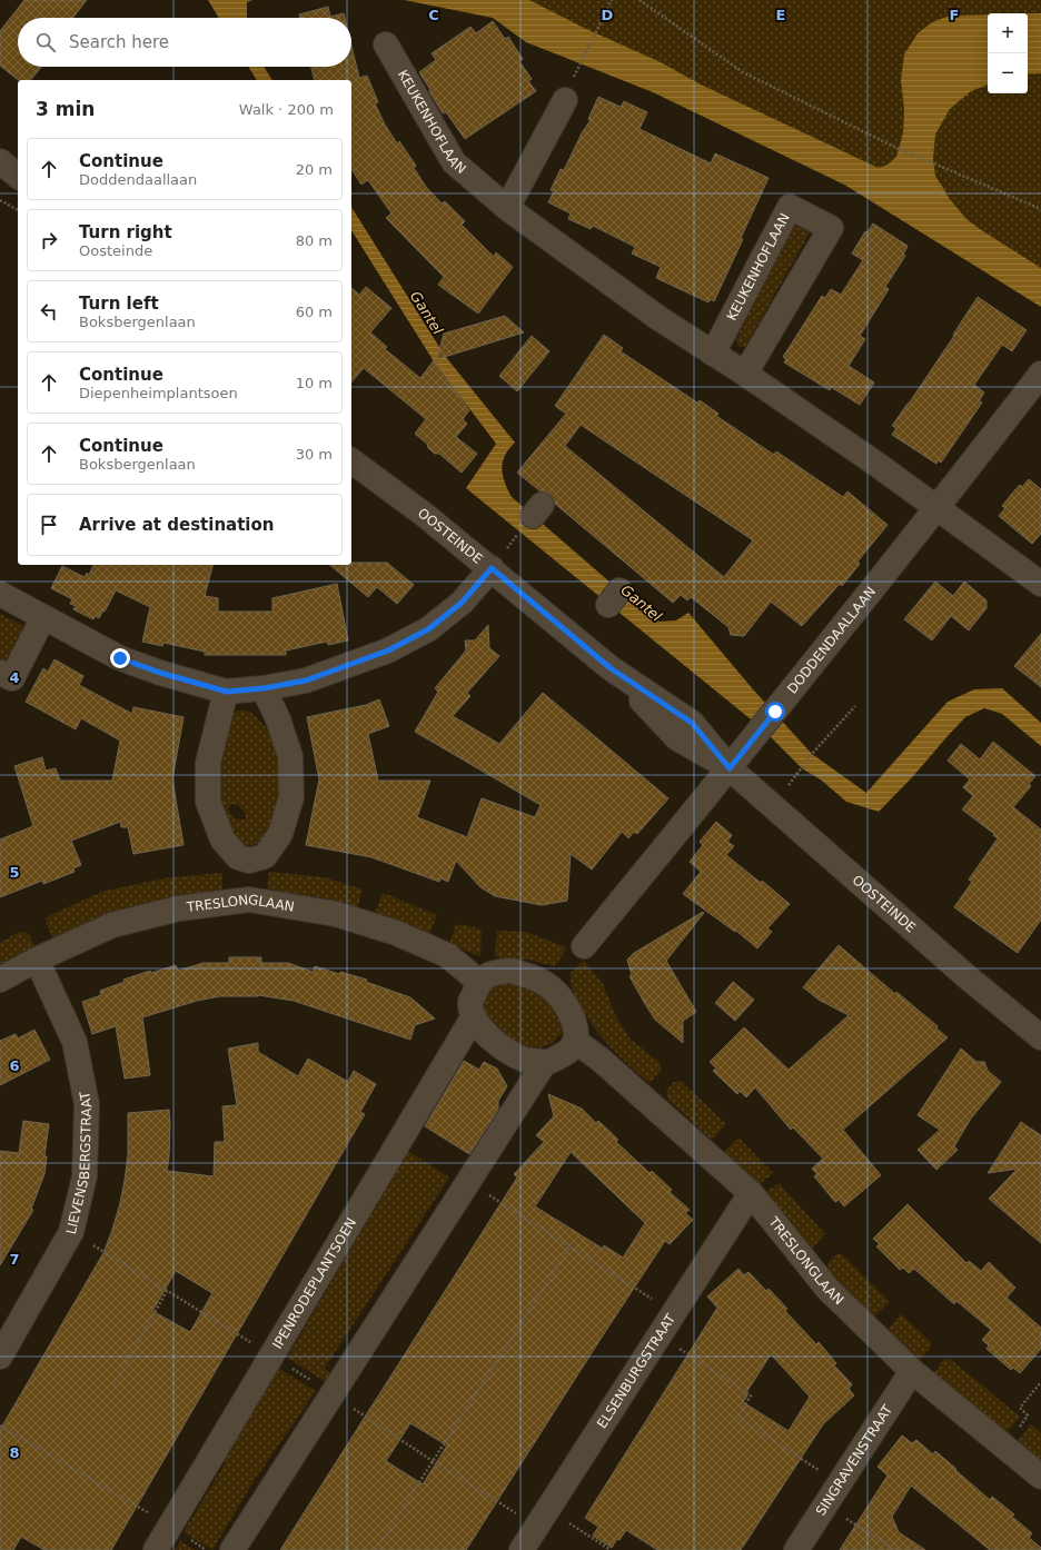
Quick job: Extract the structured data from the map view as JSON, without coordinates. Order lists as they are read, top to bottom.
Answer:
{
  "streets": {
    "street": [
      "KEUKENHOFLAAN",
      "OOSTEINDE",
      "DODDENDAALLAAN",
      "TRESLONGLAAN",
      "LIEVENSBERGSTRAAT",
      "IPENRODEPLANTSOEN",
      "ELSENBURGSTRAAT",
      "SINGRAVENSTRAAT"
    ]
  },
  "crossings": [
    ["KEUKENHOFLAAN", "DODDENDAALLAAN"],
    ["OOSTEINDE", "DODDENDAALLAAN"],
    ["TRESLONGLAAN", "LIEVENSBERGSTRAAT"],
    ["TRESLONGLAAN", "IPENRODEPLANTSOEN"],
    ["TRESLONGLAAN", "ELSENBURGSTRAAT"],
    ["TRESLONGLAAN", "SINGRAVENSTRAAT"]
  ],
  "water": ["Gantel"],
  "page": {
    "map_buttons": ["+", "−"],
    "search": "Search here",
    "heading": ["3 min", "Walk · 200 m"],
    "list": [
      ["Continue", "Doddendaallaan", "20 m"],
      ["Turn right", "Oosteinde", "80 m"],
      ["Turn left", "Boksbergenlaan", "60 m"],
      ["Continue", "Diepenheimplantsoen", "10 m"],
      ["Continue", "Boksbergenlaan", "30 m"],
      "Arrive at destination"
    ]
  },
  "grid": {
    "columns": [
      "C",
      "D",
      "E",
      "F"
    ],
    "rows": [
      "4",
      "5",
      "6",
      "7",
      "8"
    ]
  }
}
